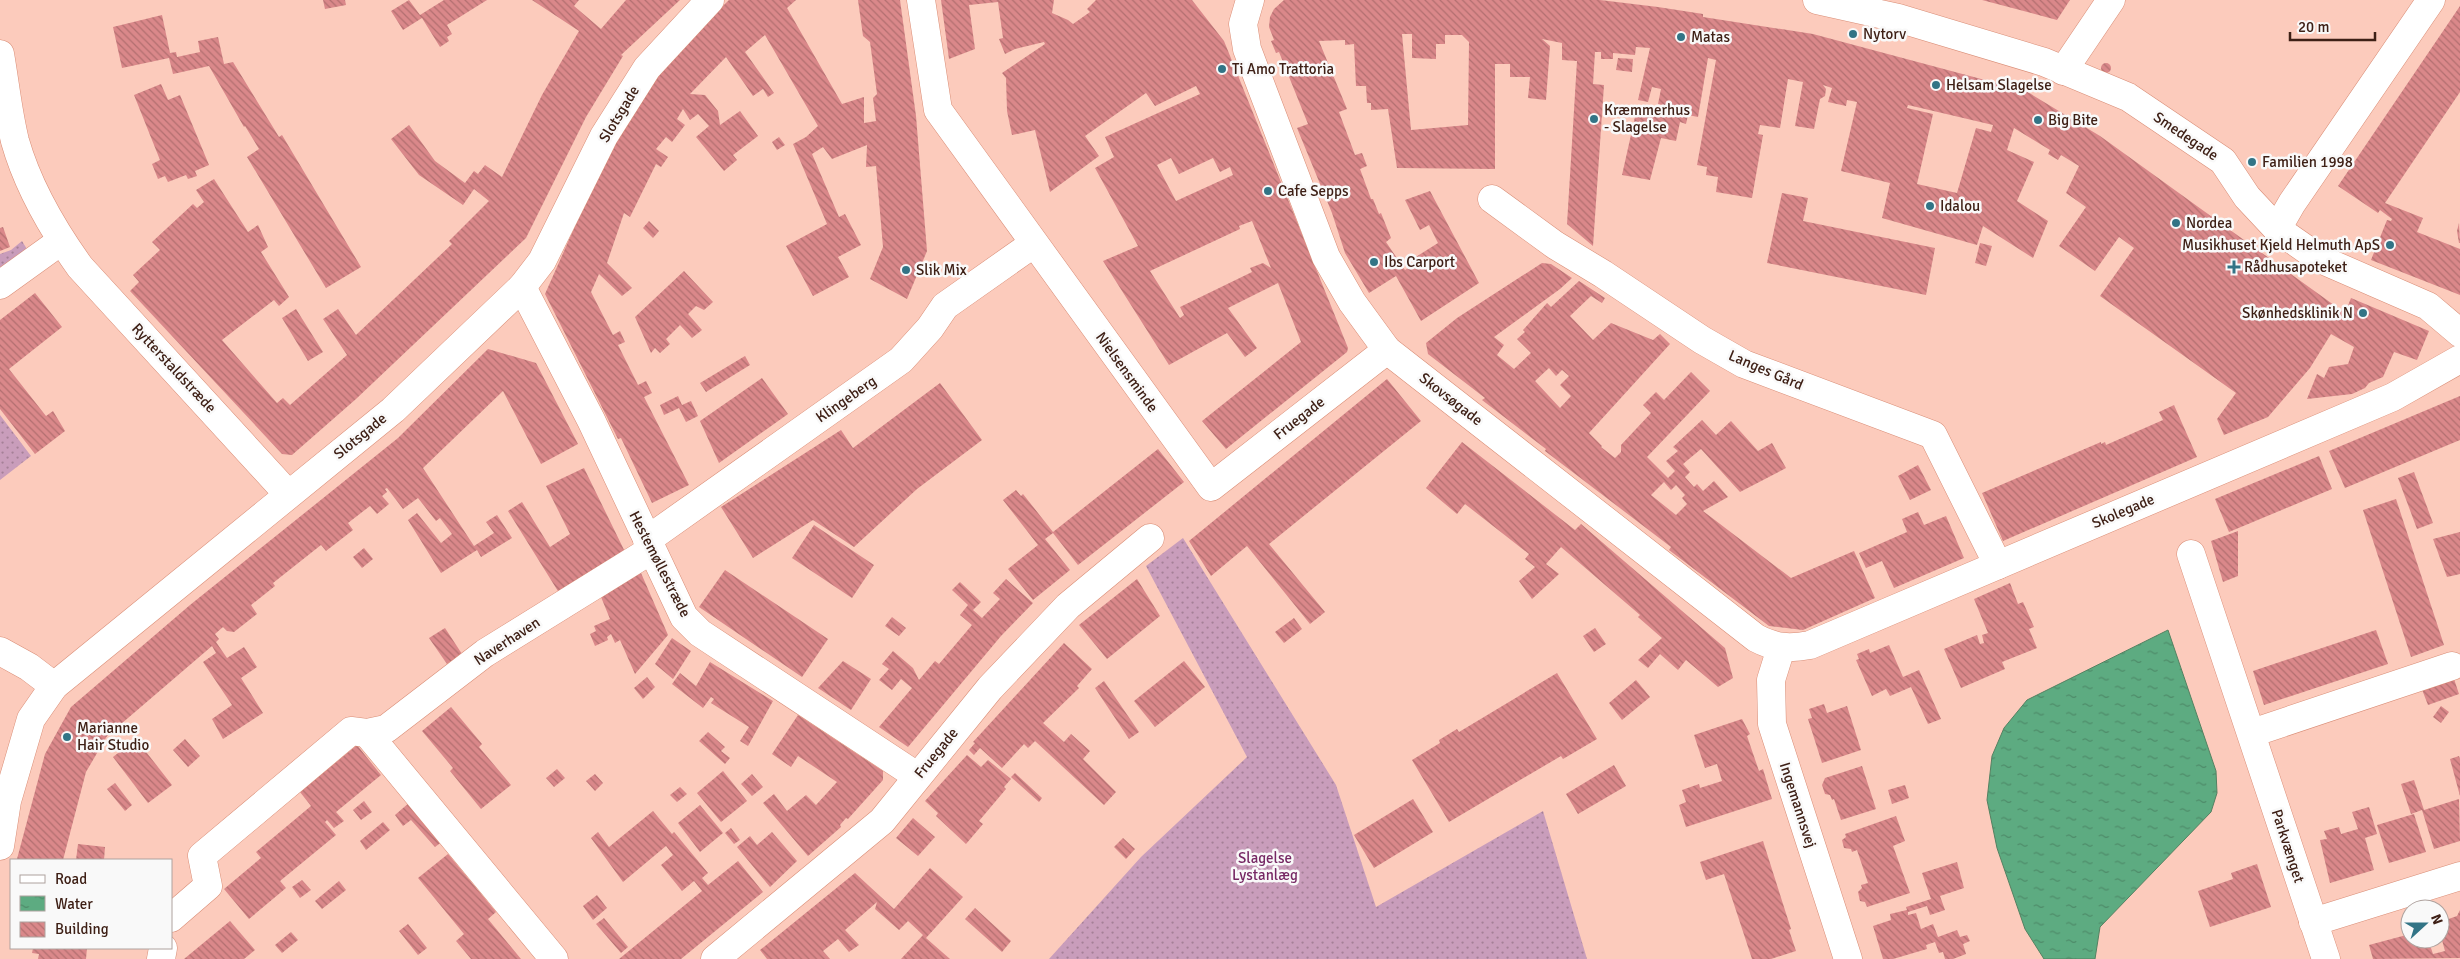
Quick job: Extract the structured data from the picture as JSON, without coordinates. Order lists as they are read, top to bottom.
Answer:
{
  "streets": {
    "street": [
      "Slotsgade",
      "Smedegade",
      "Rytterstaldstræde",
      "Langes Gård",
      "Nielsensminde",
      "Klingeberg",
      "Skovsøgade",
      "Fruegade",
      "Skolegade",
      "Hestemøllestræde",
      "Naverhaven",
      "Ingemannsvej",
      "Parkvænget"
    ]
  },
  "crossings": [
    ["Slotsgade", "Rytterstaldstræde"],
    ["Slotsgade", "Hestemøllestræde"],
    ["Langes Gård", "Skolegade"],
    ["Nielsensminde", "Klingeberg"],
    ["Nielsensminde", "Fruegade"],
    ["Klingeberg", "Hestemøllestræde"],
    ["Klingeberg", "Naverhaven"],
    ["Skovsøgade", "Fruegade"],
    ["Skovsøgade", "Skolegade"],
    ["Skovsøgade", "Ingemannsvej"],
    ["Fruegade", "Hestemøllestræde"],
    ["Skolegade", "Ingemannsvej"],
    ["Hestemøllestræde", "Naverhaven"]
  ],
  "parks": ["Slagelse Lystanlæg"],
  "places": {
    "other": [
      "Nytorv",
      "Matas",
      "Ti Amo Trattoria",
      "Helsam Slagelse",
      "Kræmmerhus - Slagelse",
      "Big Bite",
      "Familien 1998",
      "Cafe Sepps",
      "Idalou",
      "Nordea",
      "Musikhuset Kjeld Helmuth ApS",
      "Ibs Carport",
      "Slik Mix",
      "Skønhedsklinik N",
      "Marianne Hair Studio"
    ],
    "health": ["Rådhusapoteket"]
  },
  "legend": ["Road", "Water", "Building"],
  "scale_bar": "20 m",
  "north": "right"
}
